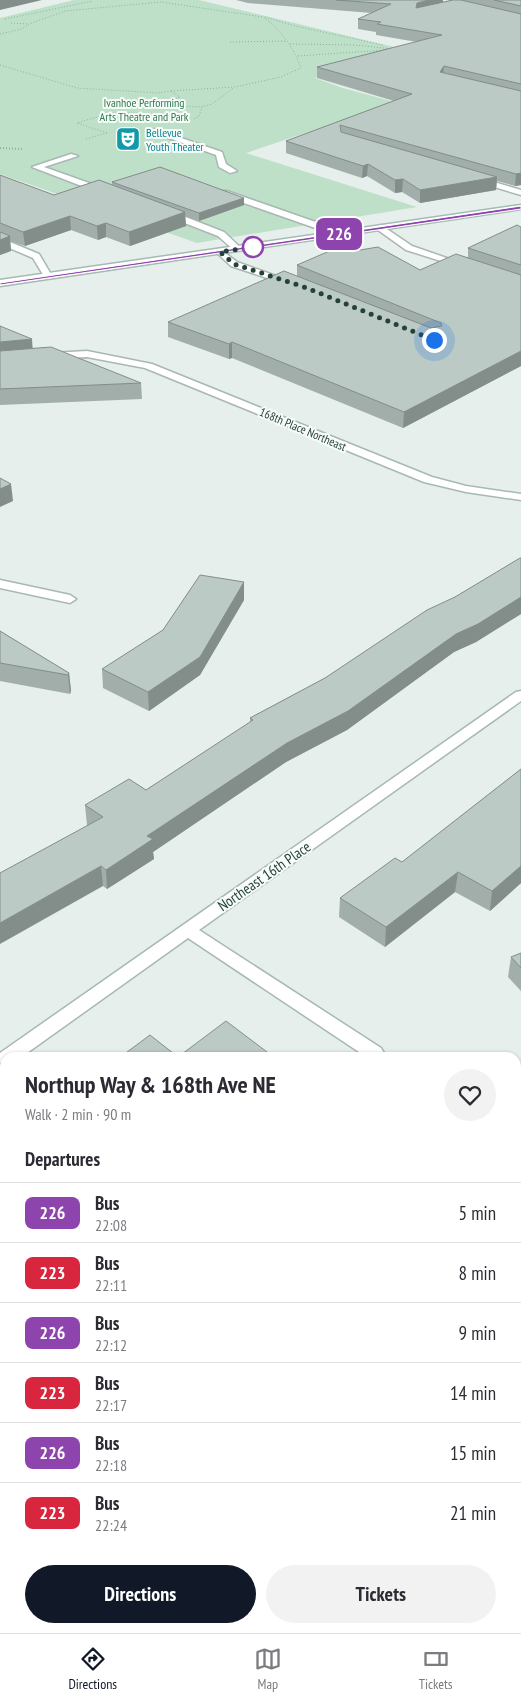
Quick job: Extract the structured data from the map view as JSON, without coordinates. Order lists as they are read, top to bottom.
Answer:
{
  "streets": {
    "street": ["168th Place Northeast", "Northeast 16th Place"]
  },
  "parks": ["Ivanhoe Performing Arts Theatre and Park"],
  "places": {
    "theatre": ["Bellevue Youth Theater"]
  },
  "lines": ["bus line 226"],
  "page": {
    "on_map": "226",
    "heading": [
      ["Northup Way & 168th Ave NE", "Walk · 2 min · 90 m"],
      "Departures"
    ],
    "list": [
      {
        "mark": "226",
        "name": "Bus",
        "note": "22:08",
        "value": "5 min"
      },
      {
        "mark": "223",
        "name": "Bus",
        "note": "22:11",
        "value": "8 min"
      },
      {
        "mark": "226",
        "name": "Bus",
        "note": "22:12",
        "value": "9 min"
      },
      {
        "mark": "223",
        "name": "Bus",
        "note": "22:17",
        "value": "14 min"
      },
      {
        "mark": "226",
        "name": "Bus",
        "note": "22:18",
        "value": "15 min"
      },
      {
        "mark": "223",
        "name": "Bus",
        "note": "22:24",
        "value": "21 min"
      }
    ],
    "buttons": ["Directions", "Tickets"],
    "tabs": ["Directions", "Map", "Tickets"]
  }
}
